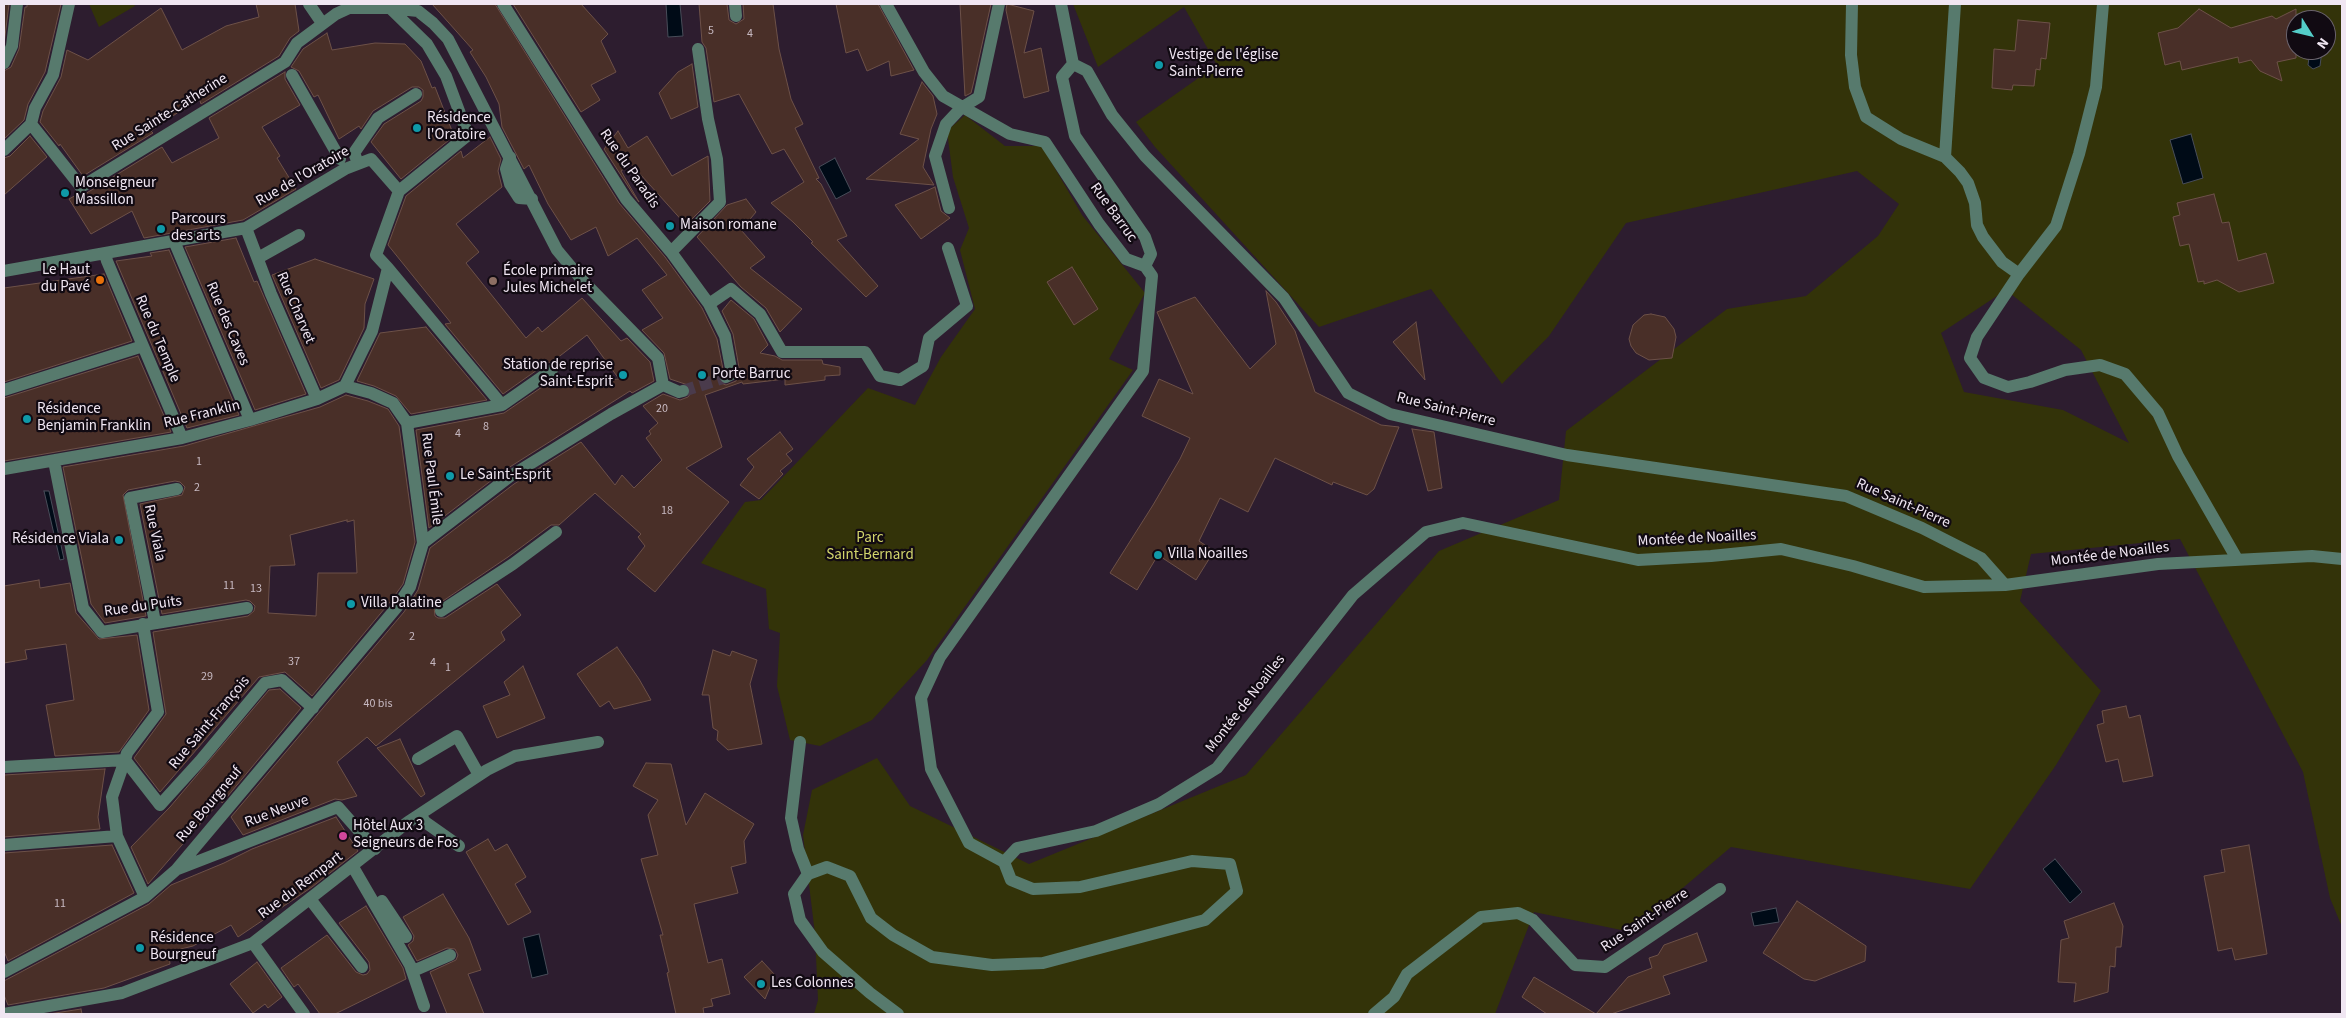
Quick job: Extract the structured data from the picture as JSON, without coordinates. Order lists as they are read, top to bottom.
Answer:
{
  "streets": {
    "street": [
      "Rue Sainte-Catherine",
      "Rue du Paradis",
      "Rue de l'Oratoire",
      "Rue Barruc",
      "Rue Charvet",
      "Rue des Caves",
      "Rue du Temple",
      "Rue Saint-Pierre",
      "Rue Franklin",
      "Rue Paul Émile",
      "Rue Viala",
      "Montée de Noailles",
      "Rue du Puits",
      "Rue Saint-François",
      "Rue Bourgneuf",
      "Rue Neuve",
      "Rue du Rempart"
    ]
  },
  "crossings": [
    ["Rue de l'Oratoire", "Rue Charvet"],
    ["Rue de l'Oratoire", "Rue des Caves"],
    ["Rue de l'Oratoire", "Rue du Temple"],
    ["Rue Barruc", "Rue Saint-Pierre"],
    ["Rue Charvet", "Rue Franklin"],
    ["Rue des Caves", "Rue Franklin"],
    ["Rue du Temple", "Rue Franklin"],
    ["Rue Saint-Pierre", "Montée de Noailles"],
    ["Rue Franklin", "Rue Paul Émile"],
    ["Rue Franklin", "Rue du Puits"],
    ["Rue Paul Émile", "Rue Bourgneuf"],
    ["Rue Viala", "Rue du Puits"],
    ["Rue Viala", "Rue Saint-François"],
    ["Rue Viala", "Rue Bourgneuf"],
    ["Rue Saint-François", "Rue Bourgneuf"],
    ["Rue Bourgneuf", "Rue Neuve"],
    ["Rue Neuve", "Rue du Rempart"]
  ],
  "parks": ["Parc Saint-Bernard"],
  "places": [
    "Vestige de l'église Saint-Pierre",
    "Résidence l'Oratoire",
    "Monseigneur Massillon",
    "Maison romane",
    "Parcours des arts",
    "Le Haut du Pavé",
    "École primaire Jules Michelet",
    "Station de reprise Saint-Esprit",
    "Porte Barruc",
    "Résidence Benjamin Franklin",
    "Le Saint-Esprit",
    "Résidence Viala",
    "Villa Noailles",
    "Villa Palatine",
    "Hôtel Aux 3 Seigneurs de Fos",
    "Résidence Bourgneuf",
    "Les Colonnes"
  ],
  "house_numbers": [
    "5",
    "4",
    "20",
    "8",
    "4",
    "1",
    "2",
    "18",
    "11",
    "13",
    "2",
    "37",
    "4",
    "1",
    "29",
    "40 bis",
    "11"
  ],
  "north": "bottom right"
}
